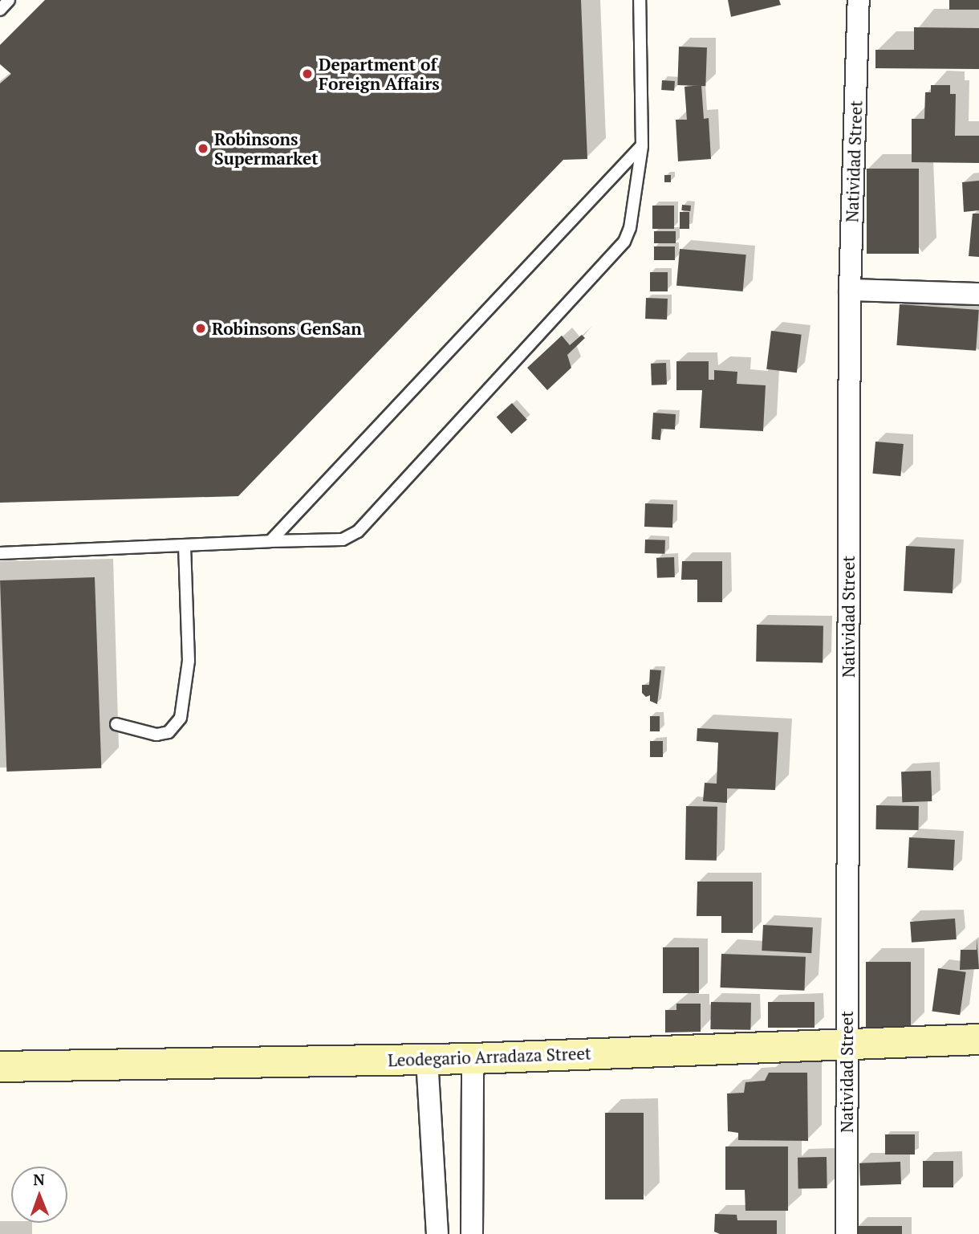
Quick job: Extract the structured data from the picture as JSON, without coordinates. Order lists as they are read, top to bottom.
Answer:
{
  "streets": {
    "street": ["Natividad Street", "Leodegario Arradaza Street"]
  },
  "crossings": [
    ["Natividad Street", "Leodegario Arradaza Street"]
  ],
  "places": ["Department of Foreign Affairs", "Robinsons Supermarket", "Robinsons GenSan"],
  "north": "top"
}
